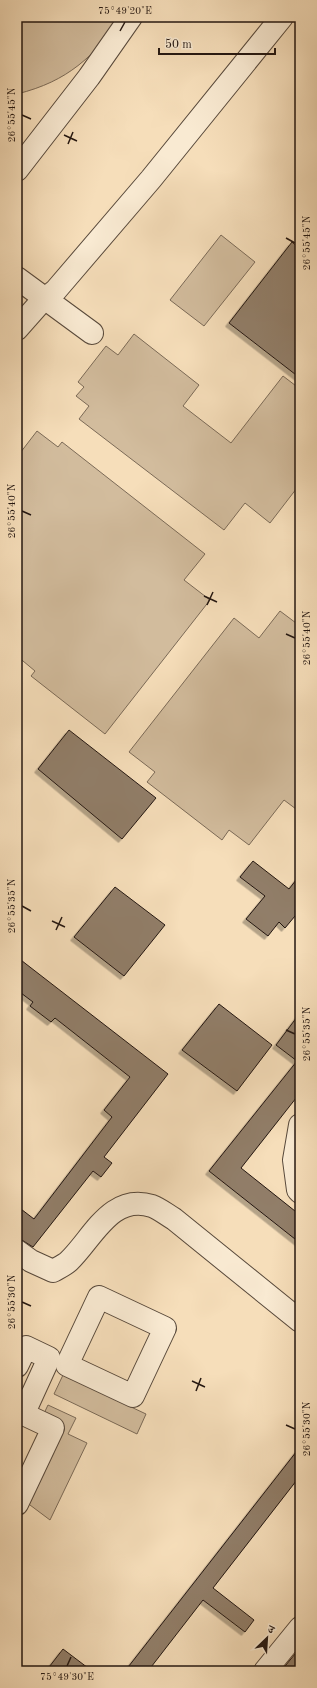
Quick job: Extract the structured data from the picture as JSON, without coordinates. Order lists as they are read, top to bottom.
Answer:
{
  "scale_bar": "50 m",
  "north": "top right",
  "coordinates": [
    "75°49'20\"E",
    "26°55'45\"N",
    "26°55'40\"N",
    "26°55'35\"N",
    "26°55'30\"N",
    "75°49'30\"E"
  ]
}
